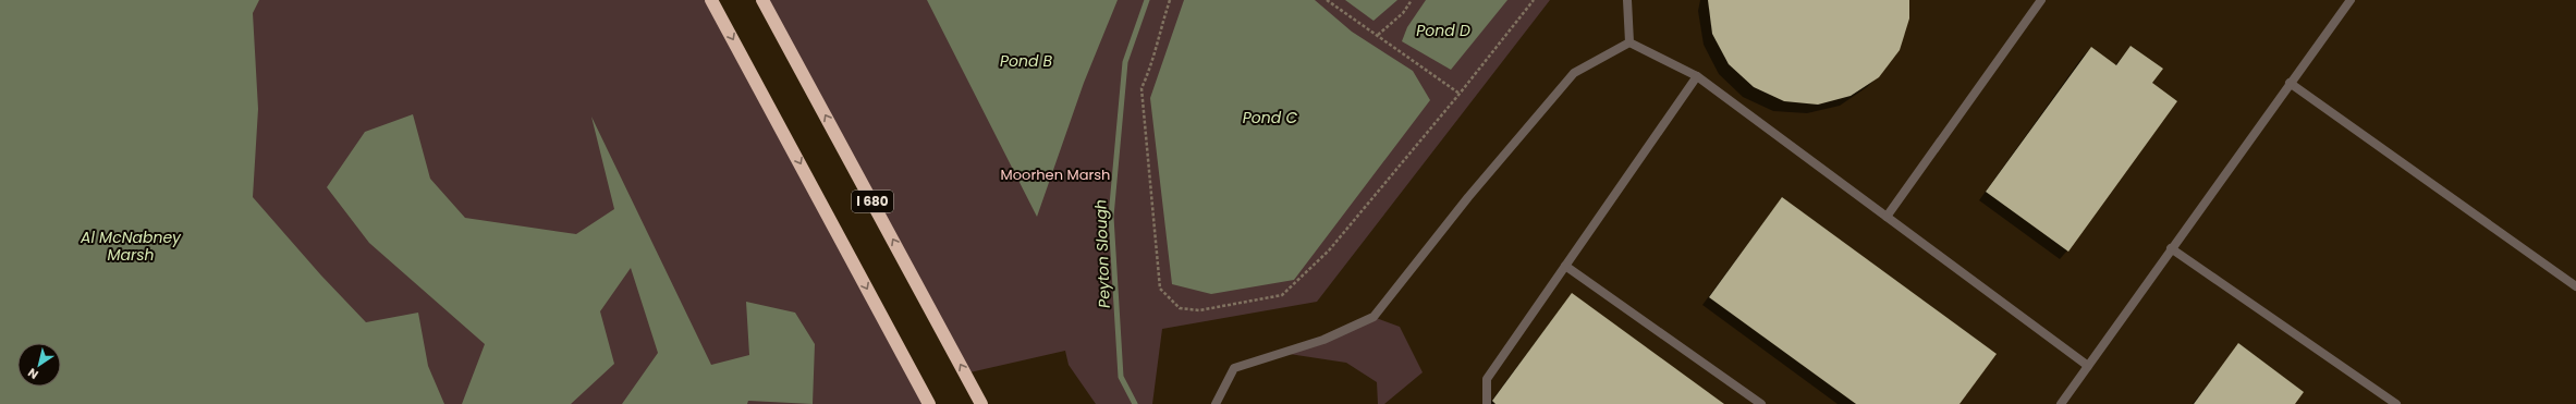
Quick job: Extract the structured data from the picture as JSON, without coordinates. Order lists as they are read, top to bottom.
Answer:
{
  "streets": {
    "highway": ["I 680"]
  },
  "water": [
    "Pond D",
    "Pond B",
    "Pond C",
    "Al McNabney Marsh",
    "Peyton Slough"
  ],
  "parks": ["Moorhen Marsh"],
  "north": "bottom left"
}
